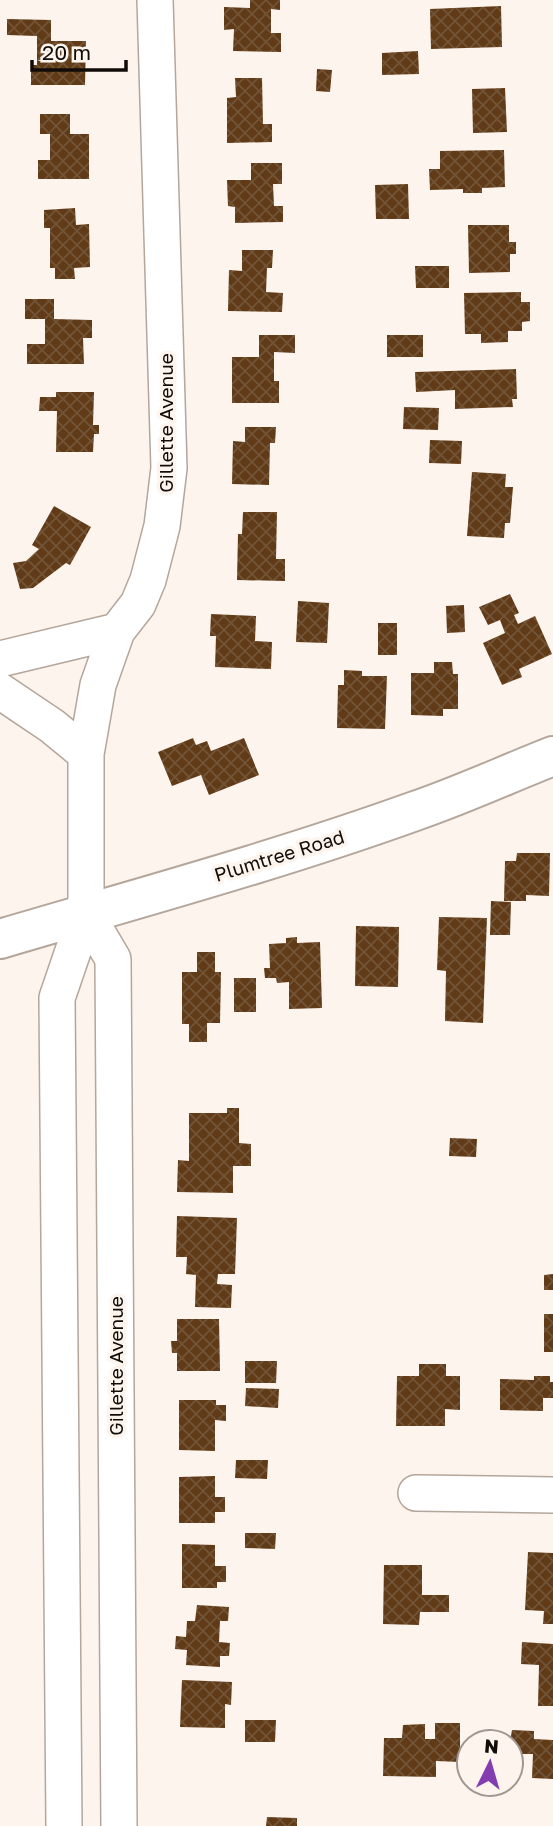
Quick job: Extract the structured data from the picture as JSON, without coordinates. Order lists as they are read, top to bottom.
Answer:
{
  "streets": {
    "street": ["Gillette Avenue", "Plumtree Road"]
  },
  "crossings": [
    ["Gillette Avenue", "Plumtree Road"]
  ],
  "scale_bar": "20 m",
  "north": "top"
}
